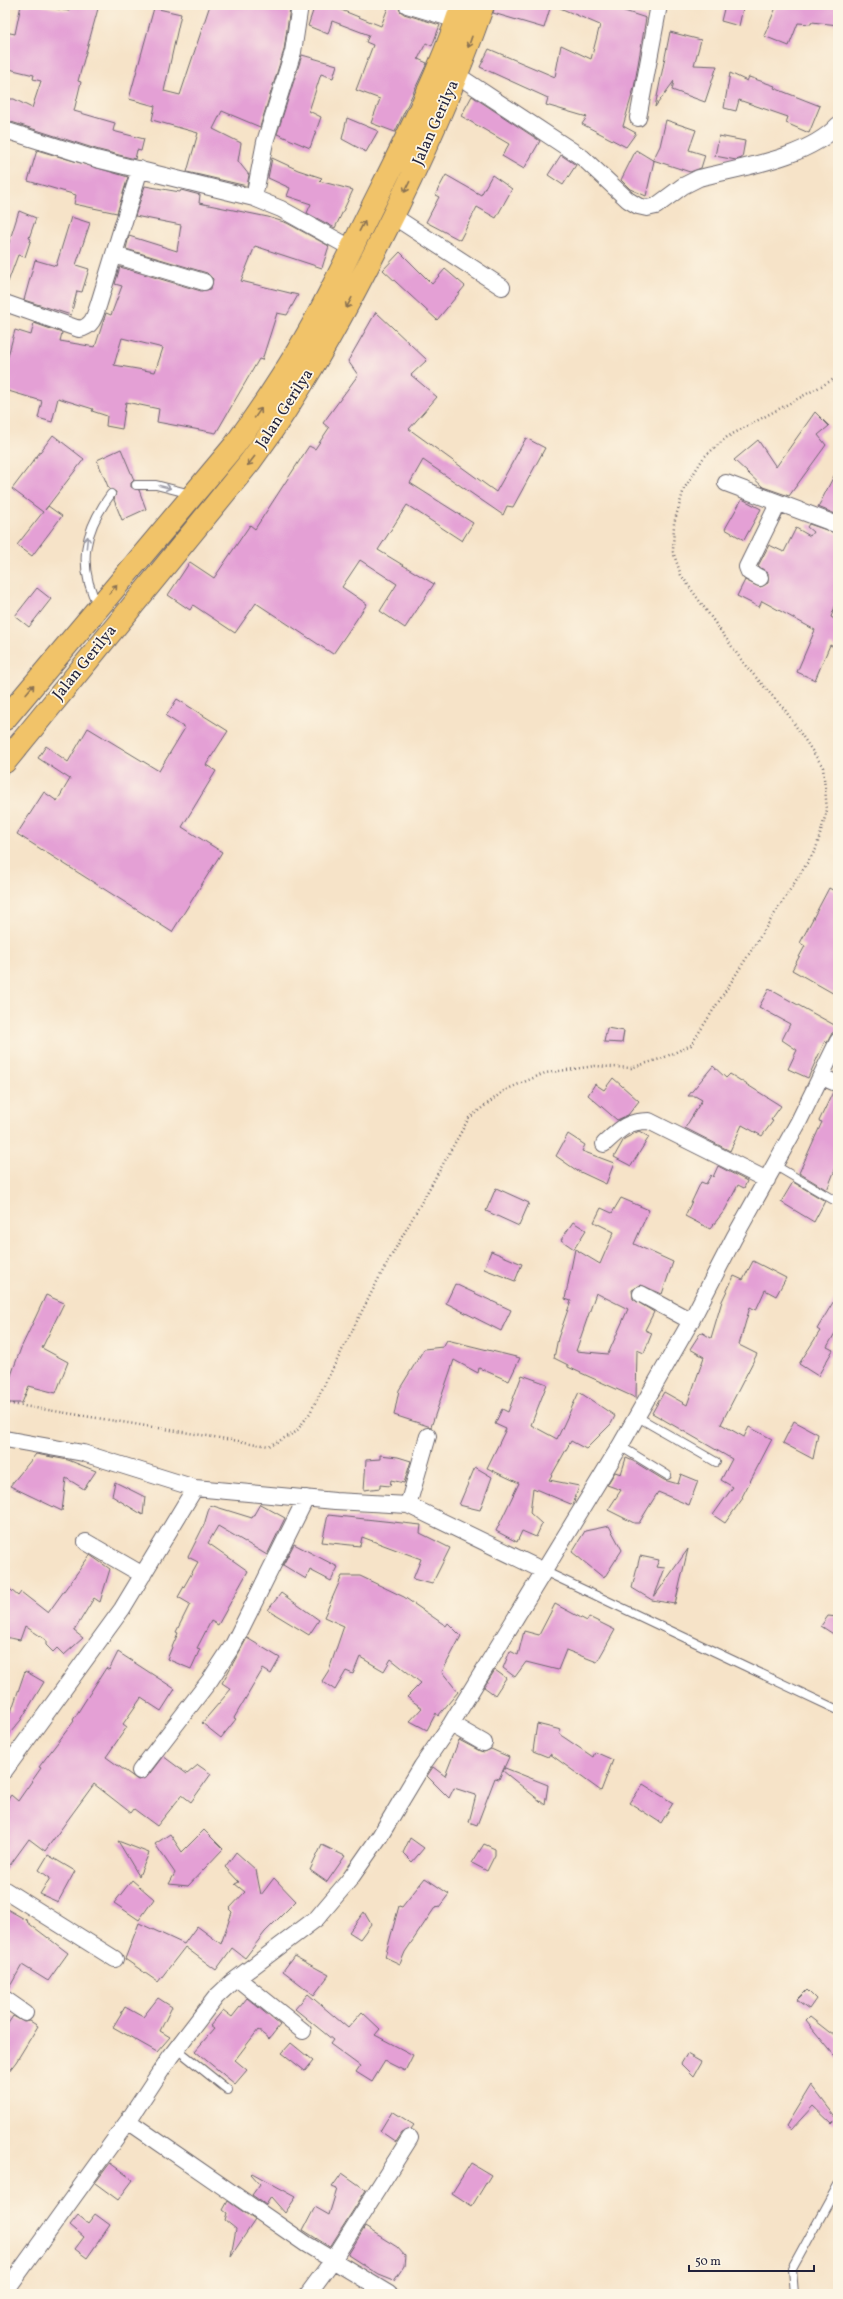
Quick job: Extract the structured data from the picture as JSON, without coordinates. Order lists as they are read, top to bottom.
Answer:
{
  "streets": {
    "highway": ["Jalan Gerilya"]
  },
  "scale_bar": "50 m"
}
